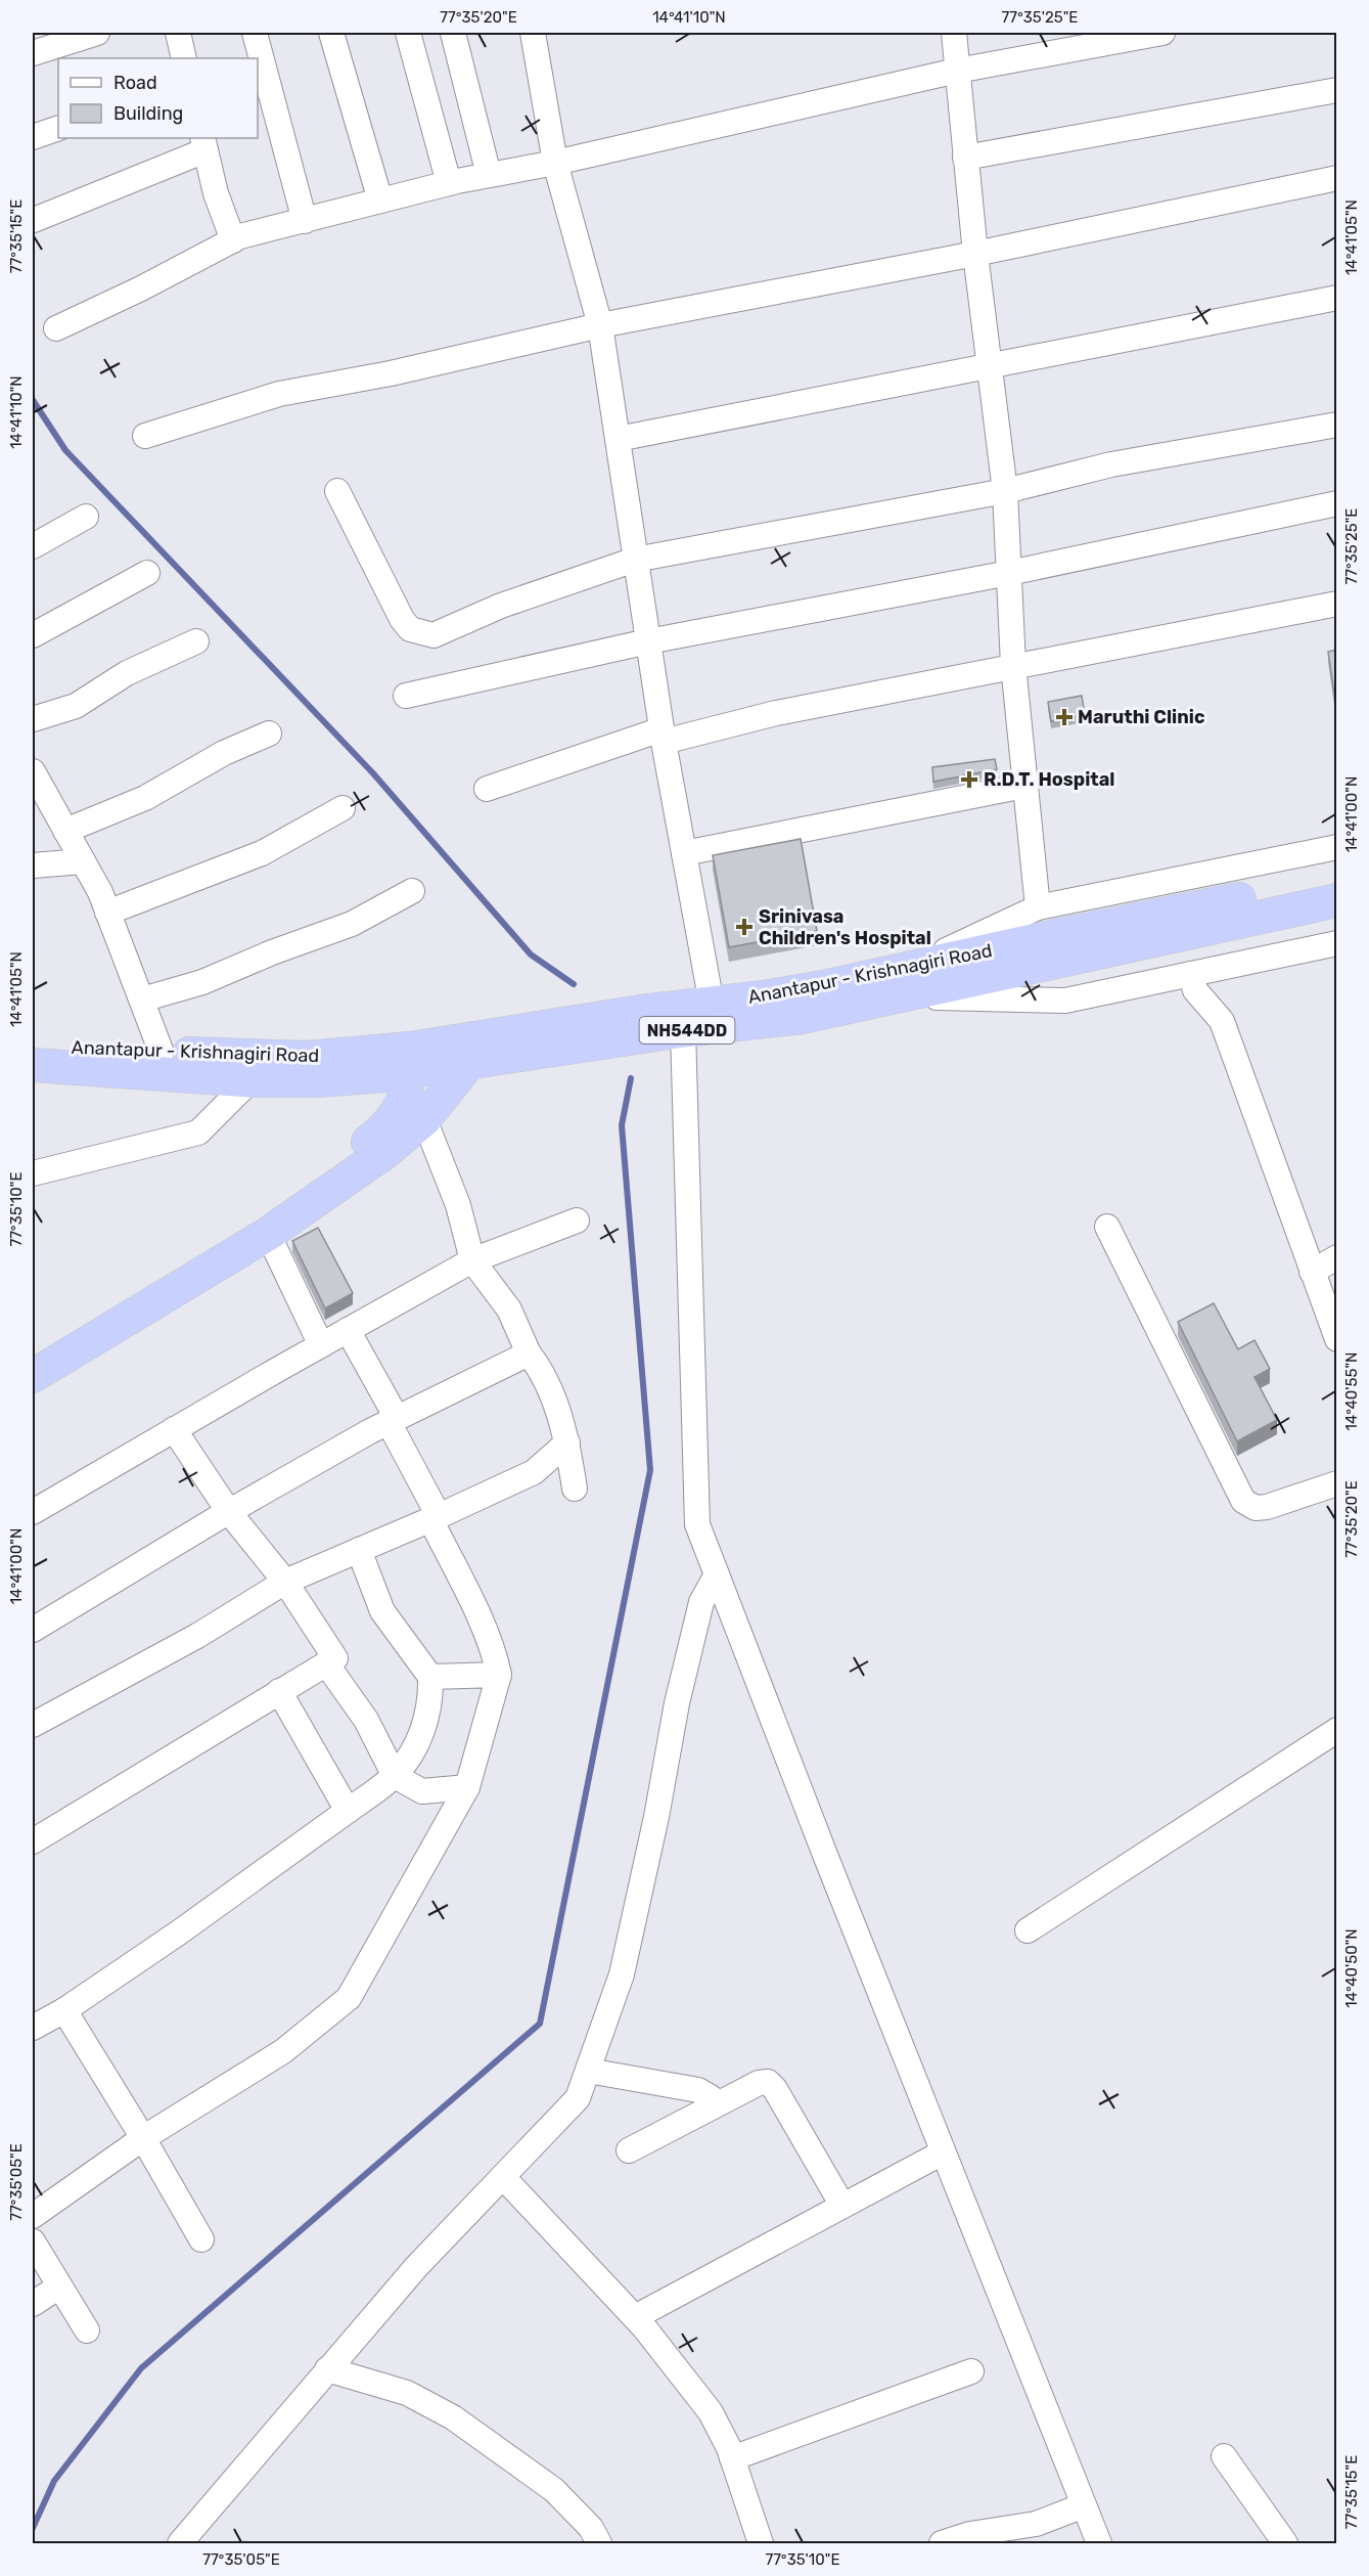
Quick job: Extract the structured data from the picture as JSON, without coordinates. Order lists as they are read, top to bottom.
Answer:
{
  "streets": {
    "highway": ["Anantapur - Krishnagiri Road", "NH544DD"]
  },
  "places": {
    "health": ["Maruthi Clinic", "R.D.T. Hospital", "Srinivasa Children's Hospital"]
  },
  "legend": ["Road", "Building"],
  "coordinates": [
    "77°35'20\"E",
    "14°41'10\"N",
    "77°35'25\"E",
    "77°35'15\"E",
    "14°41'05\"N",
    "14°41'00\"N",
    "77°35'10\"E",
    "14°40'55\"N",
    "14°40'50\"N",
    "77°35'05\"E"
  ]
}
